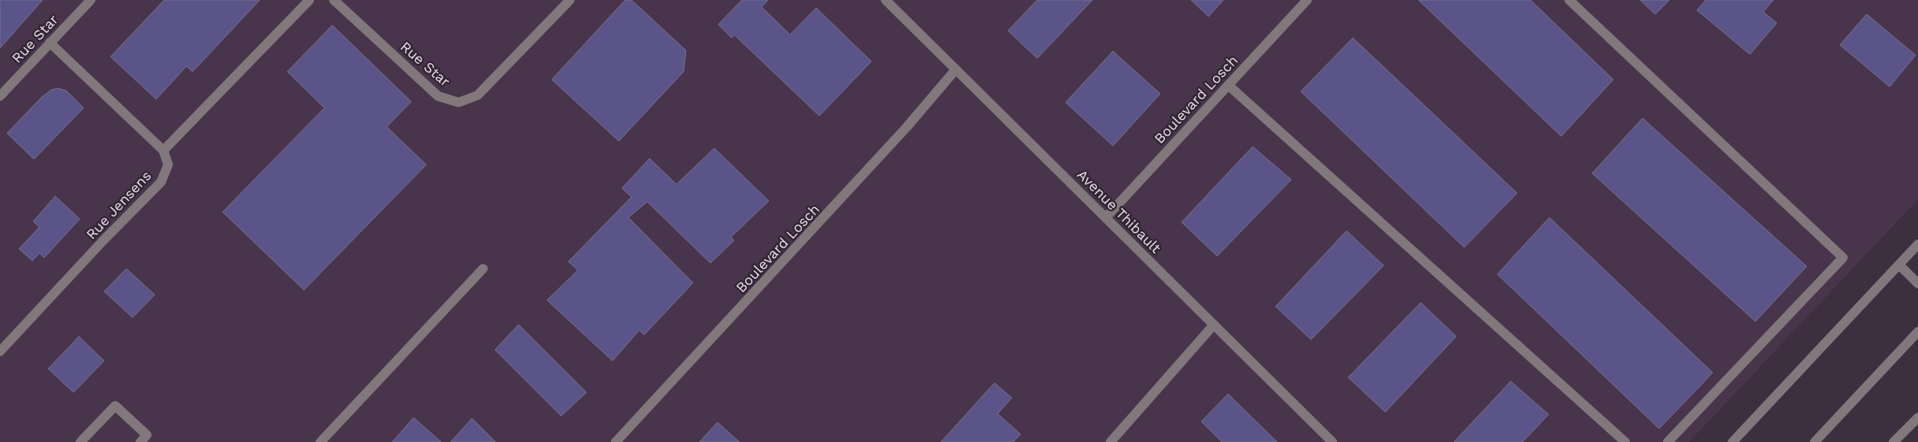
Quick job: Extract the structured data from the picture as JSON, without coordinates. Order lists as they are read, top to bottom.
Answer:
{
  "streets": {
    "street": [
      "Rue Star",
      "Boulevard Losch",
      "Rue Jensens",
      "Avenue Thibault"
    ]
  },
  "crossings": [
    ["Boulevard Losch", "Avenue Thibault"]
  ]
}
